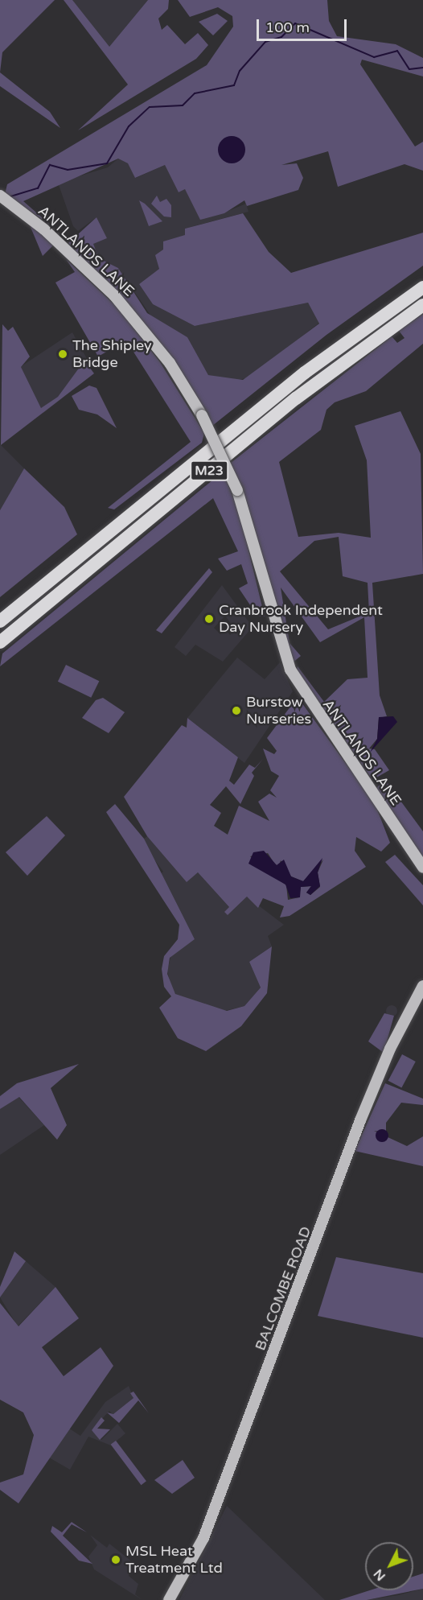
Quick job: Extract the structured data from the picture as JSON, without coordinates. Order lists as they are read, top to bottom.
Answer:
{
  "streets": {
    "highway": ["M23"],
    "main road": ["ANTLANDS LANE", "BALCOMBE ROAD"]
  },
  "places": [
    "The Shipley Bridge",
    "Cranbrook Independent Day Nursery",
    "Burstow Nurseries",
    "MSL Heat Treatment Ltd"
  ],
  "scale_bar": "100 m",
  "north": "bottom left"
}
